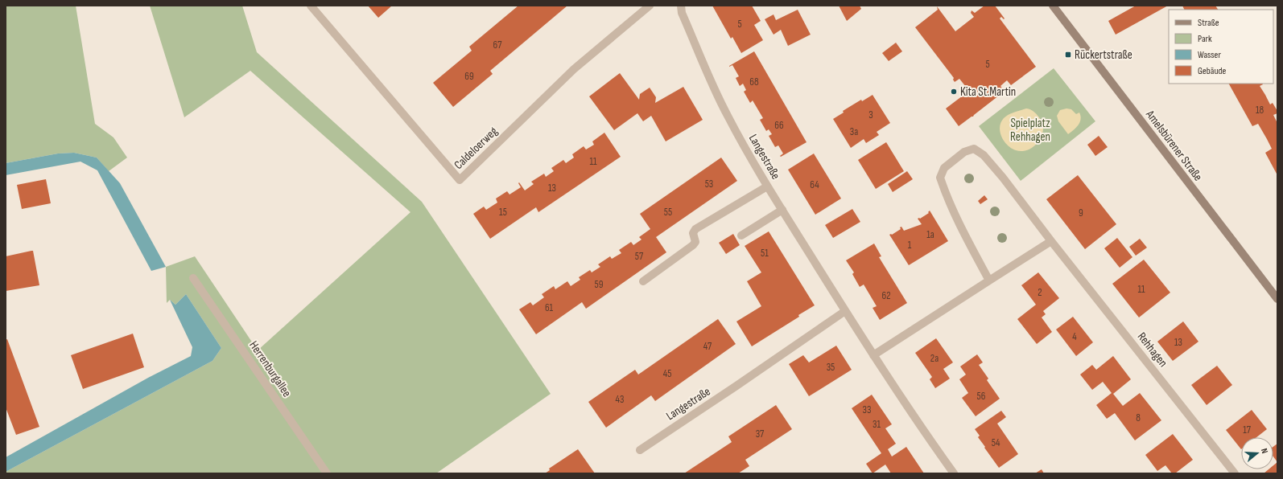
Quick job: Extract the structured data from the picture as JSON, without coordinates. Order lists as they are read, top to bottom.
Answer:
{
  "streets": {
    "street": [
      "Amelsbürener Straße",
      "Caldeloerweg",
      "Langestraße",
      "Rehhagen",
      "Herrenburgallee"
    ]
  },
  "parks": ["Spielplatz Rehhagen"],
  "places": {
    "transit": ["Rückertstraße"],
    "other": ["Kita St.Martin"]
  },
  "house_numbers": [
    "5",
    "67",
    "5",
    "69",
    "68",
    "18",
    "3",
    "66",
    "3a",
    "11",
    "53",
    "64",
    "13",
    "15",
    "55",
    "9",
    "1a",
    "1",
    "51",
    "57",
    "59",
    "11",
    "2",
    "62",
    "61",
    "4",
    "13",
    "47",
    "2a",
    "35",
    "45",
    "56",
    "43",
    "33",
    "8",
    "31",
    "17",
    "37",
    "54"
  ],
  "legend": [
    "Straße",
    "Park",
    "Wasser",
    "Gebäude"
  ],
  "north": "right"
}
